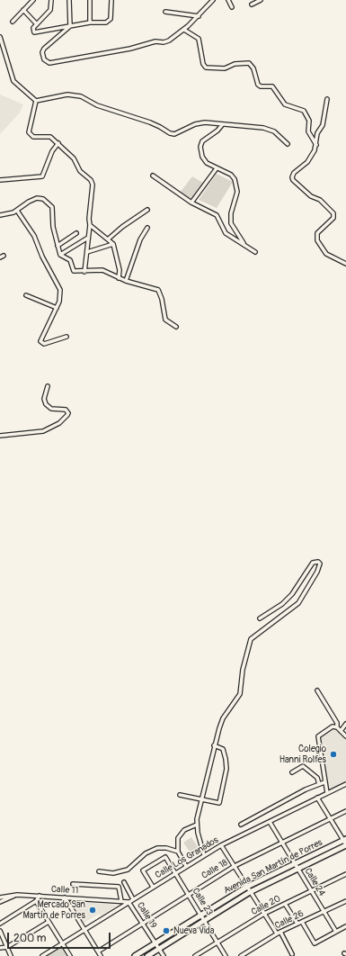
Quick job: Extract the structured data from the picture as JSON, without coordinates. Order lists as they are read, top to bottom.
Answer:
{
  "streets": {
    "main road": ["Avenida San Martín de Porres"],
    "street": [
      "Calle Los Granados",
      "Calle 18",
      "Calle 24",
      "Calle 11",
      "Calle 23",
      "Calle 20",
      "Calle 19",
      "Calle 26"
    ]
  },
  "crossings": [
    ["Calle Los Granados", "Calle 24"],
    ["Calle Los Granados", "Calle 11"],
    ["Calle Los Granados", "Calle 23"],
    ["Calle Los Granados", "Calle 19"],
    ["Avenida San Martín de Porres", "Calle 24"],
    ["Avenida San Martín de Porres", "Calle 23"],
    ["Avenida San Martín de Porres", "Calle 19"],
    ["Calle 18", "Calle 24"],
    ["Calle 18", "Calle 23"],
    ["Calle 18", "Calle 19"],
    ["Calle 24", "Calle 20"],
    ["Calle 24", "Calle 26"],
    ["Calle 11", "Calle 19"],
    ["Calle 23", "Calle 20"]
  ],
  "places": ["Colegio Hanni Rolfes", "Mercado San Martín de Porres", "Nueva Vida"],
  "scale_bar": "200 m"
}
